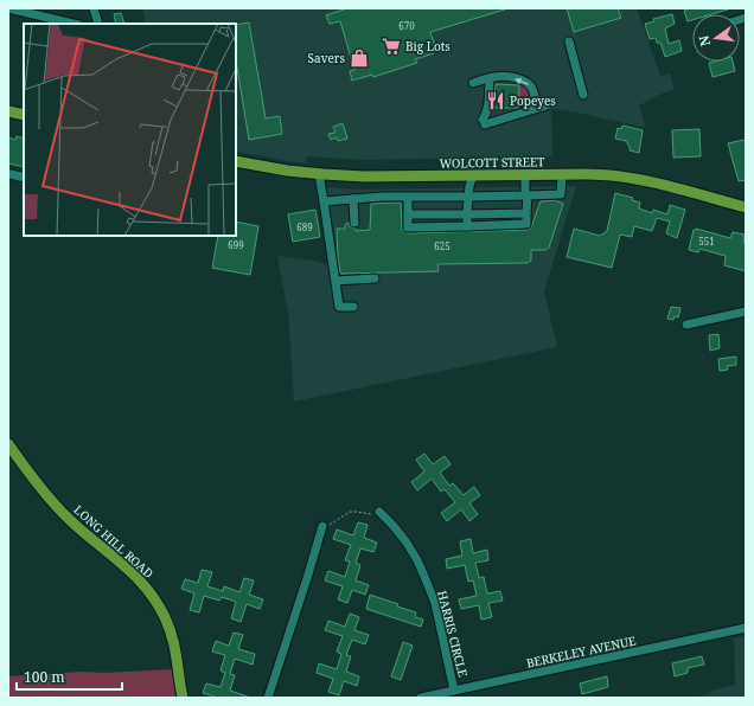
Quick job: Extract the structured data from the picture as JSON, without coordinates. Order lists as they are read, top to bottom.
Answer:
{
  "streets": {
    "main road": ["WOLCOTT STREET", "LONG HILL ROAD"],
    "street": ["HARRIS CIRCLE", "BERKELEY AVENUE"]
  },
  "crossings": [
    ["HARRIS CIRCLE", "BERKELEY AVENUE"]
  ],
  "places": {
    "supermarket": ["Big Lots"],
    "shop": ["Savers"],
    "restaurant": ["Popeyes"]
  },
  "house_numbers": [
    "670",
    "689",
    "551",
    "699",
    "625"
  ],
  "scale_bar": "100 m",
  "north": "left"
}
